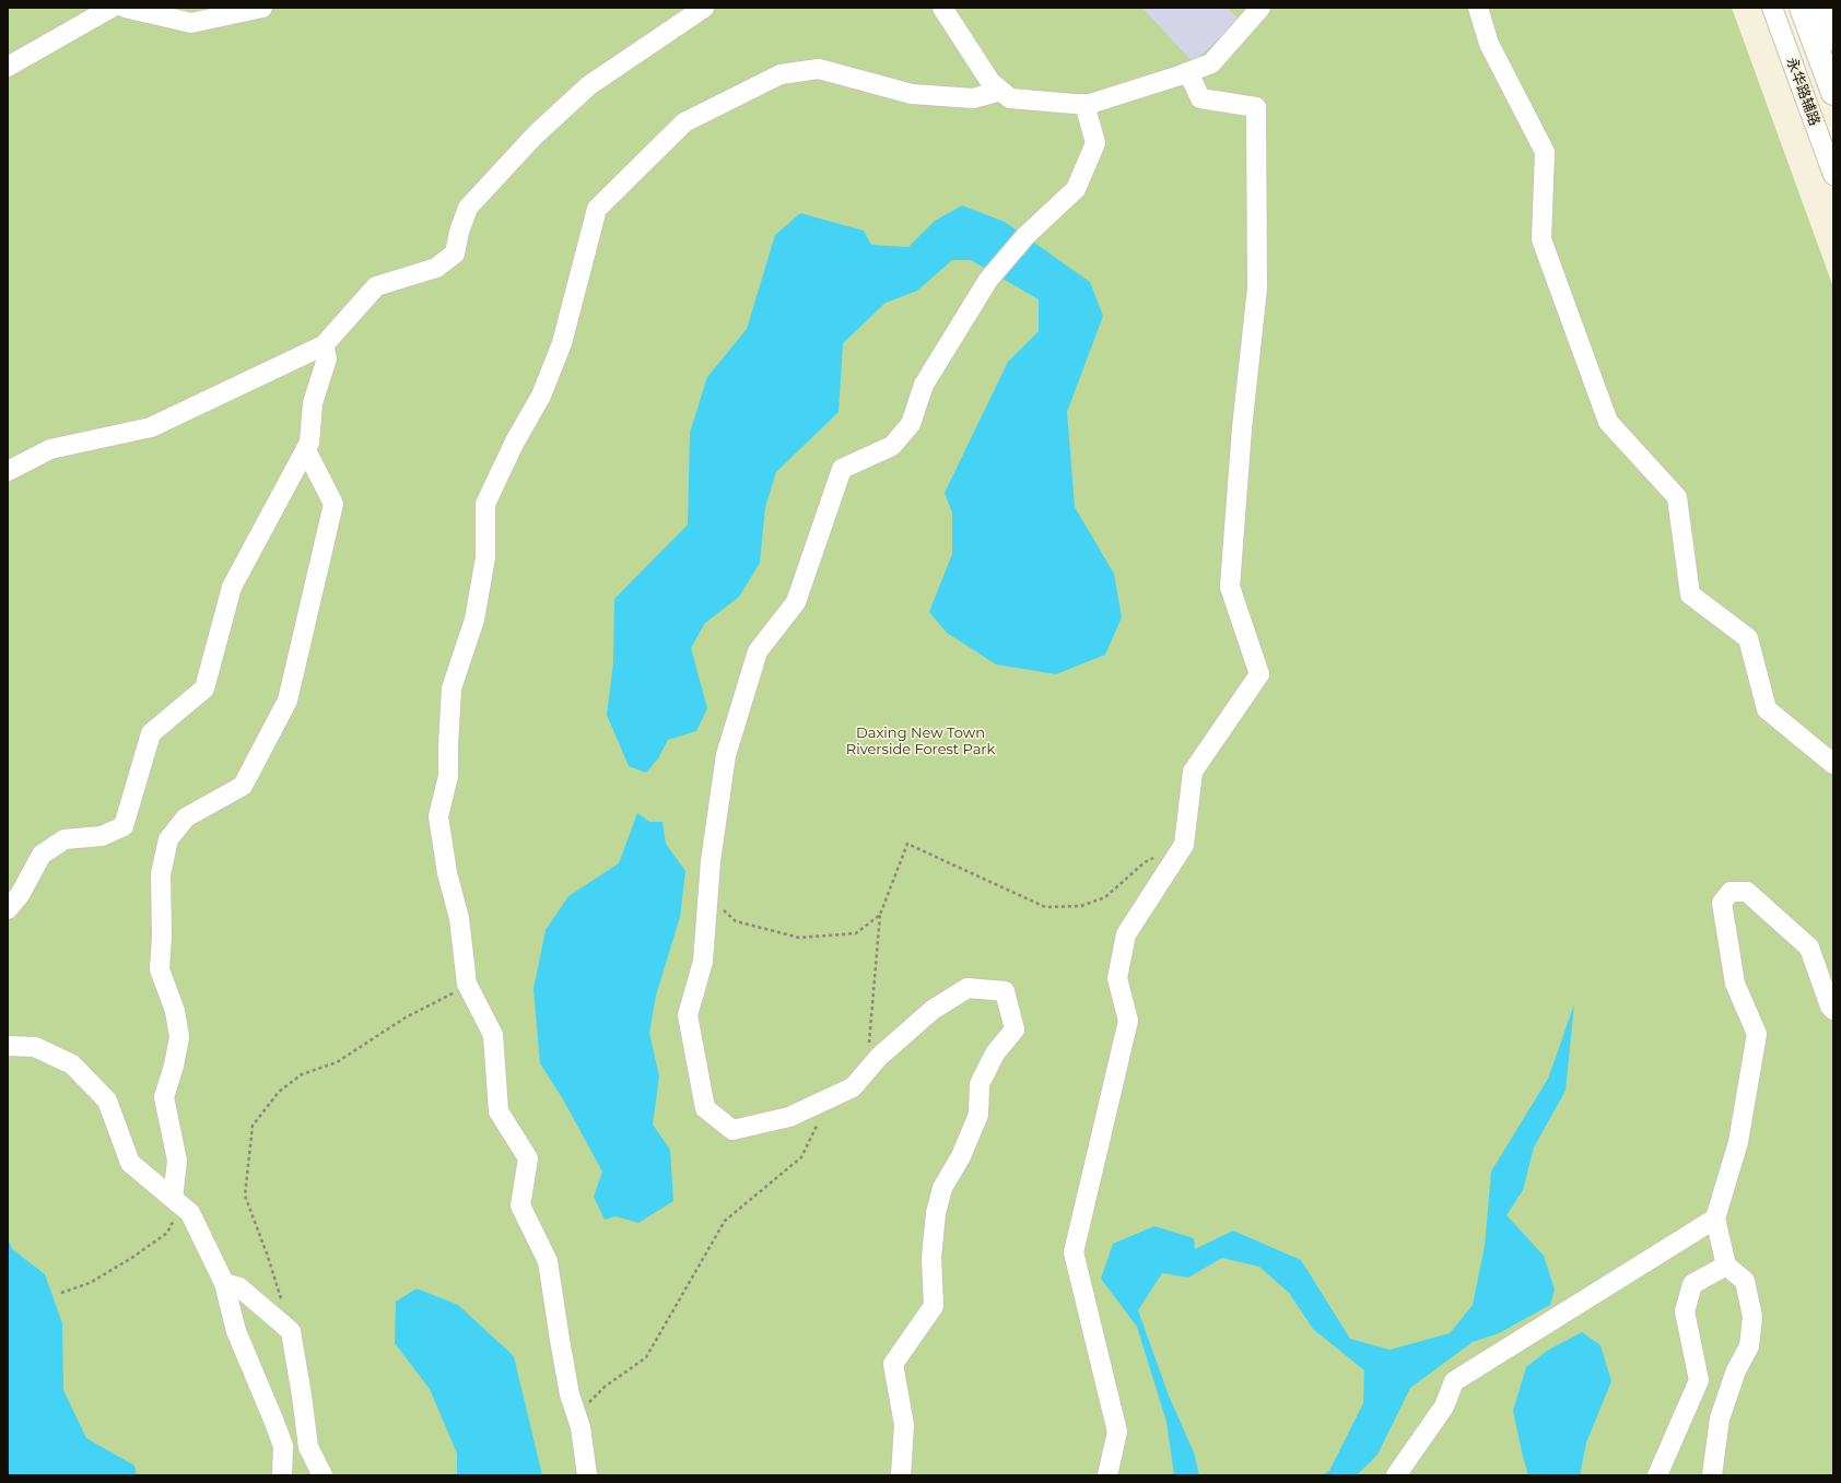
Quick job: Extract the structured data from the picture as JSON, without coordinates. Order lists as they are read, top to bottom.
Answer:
{
  "streets": {
    "street": ["永华路辅路"]
  },
  "parks": ["Daxing New Town Riverside Forest Park"]
}
